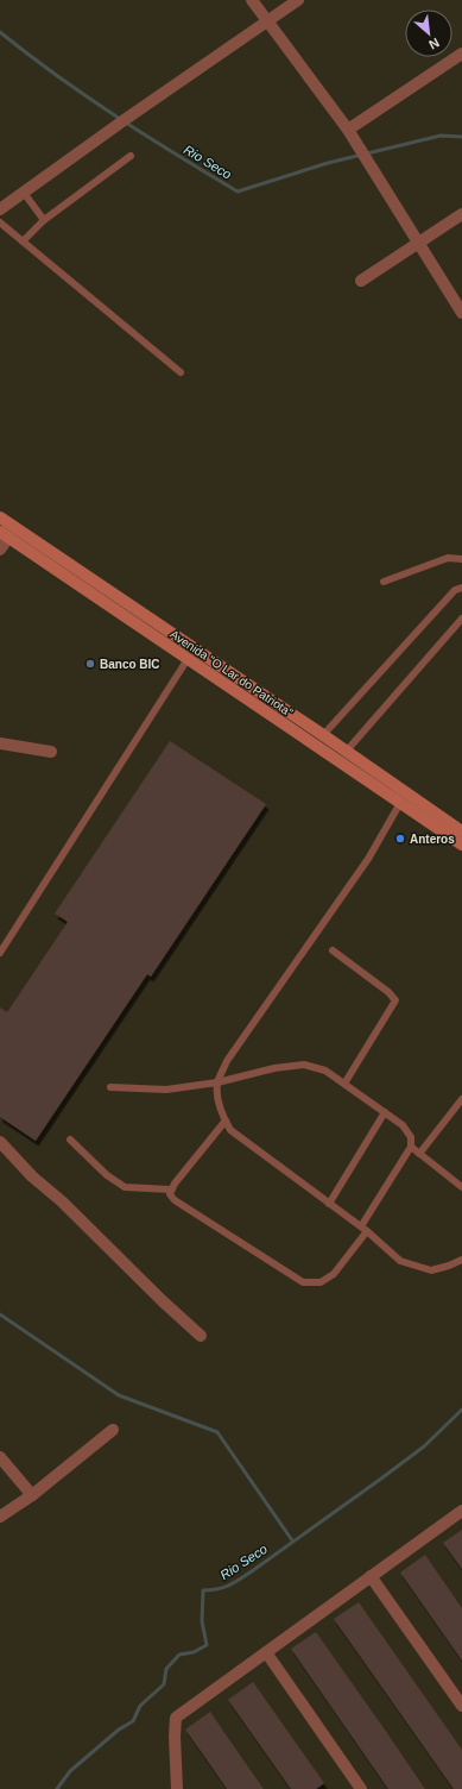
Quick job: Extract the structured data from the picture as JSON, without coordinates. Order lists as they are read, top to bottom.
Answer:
{
  "streets": {
    "main road": ["Avenida \"O Lar do Patriota\""]
  },
  "water": ["Rio Seco"],
  "places": ["Banco BIC", "Anteros"],
  "north": "bottom right"
}
